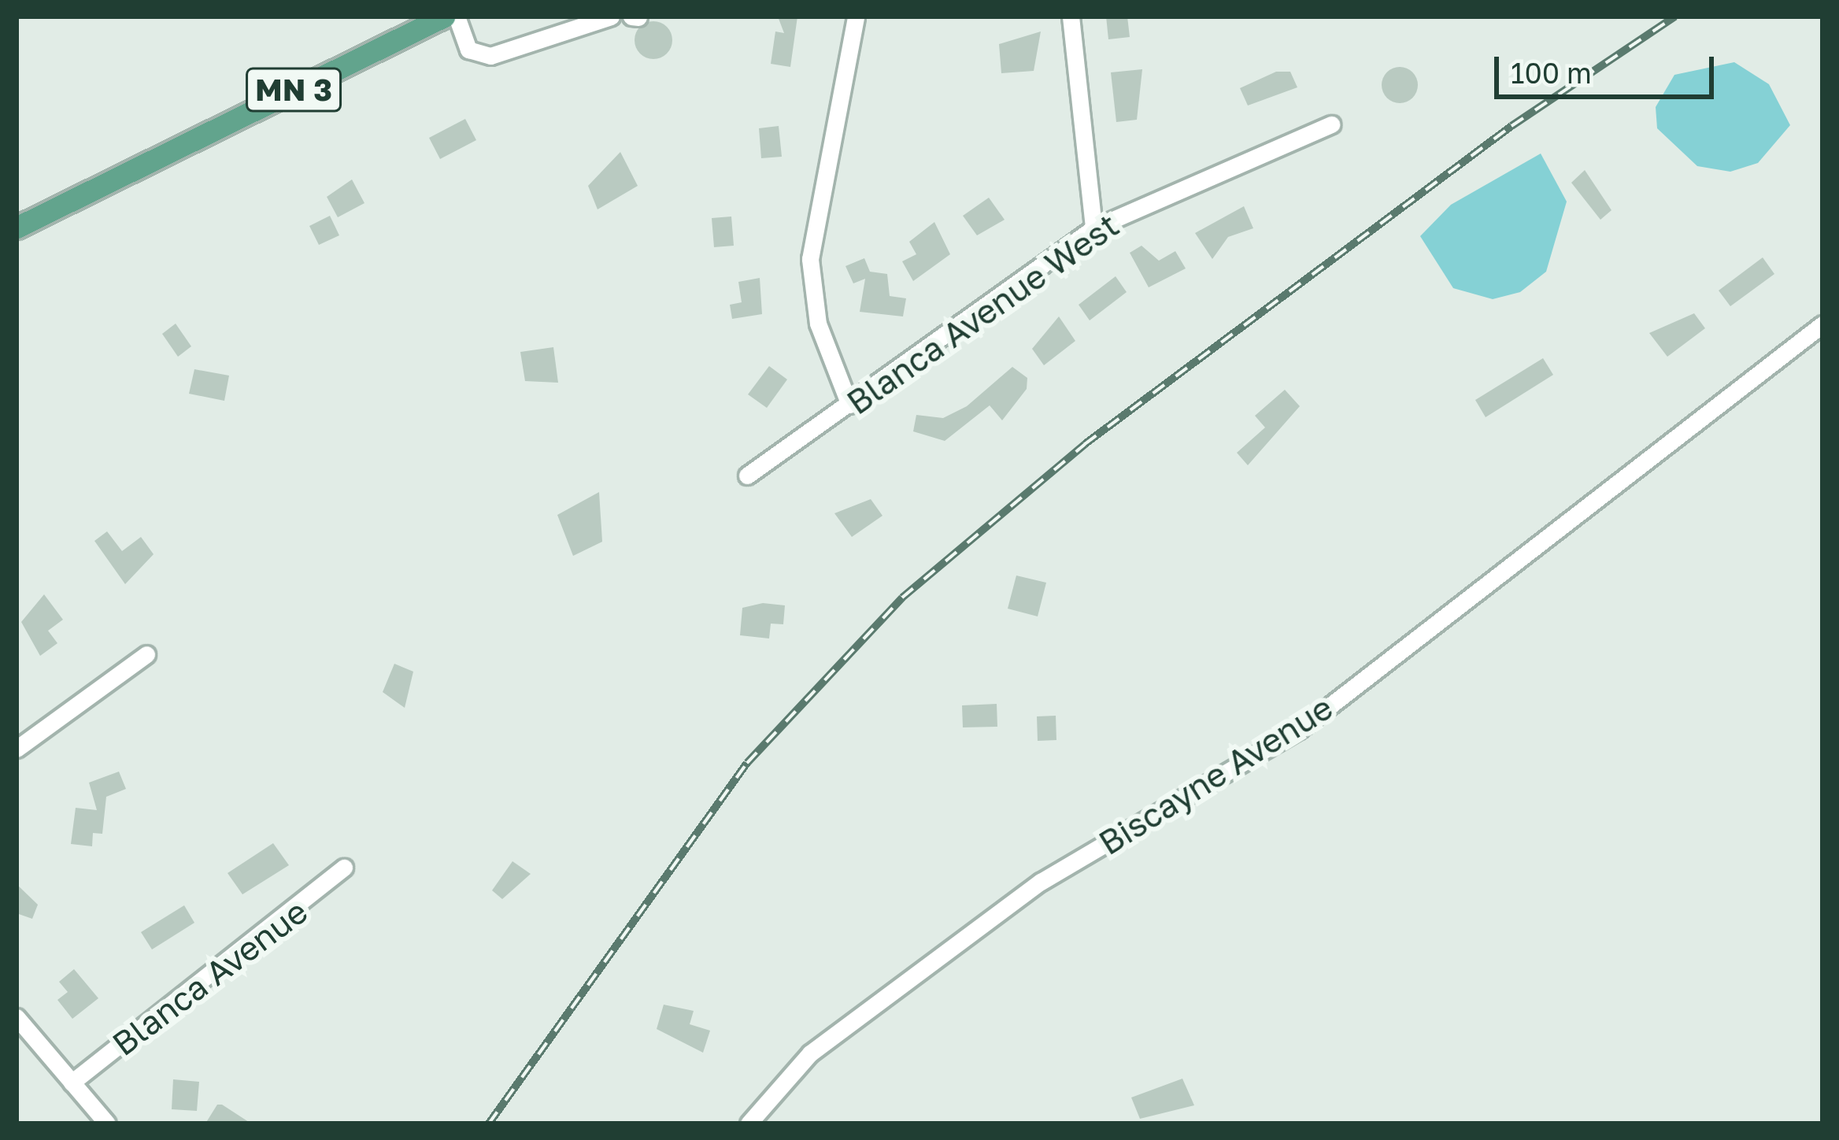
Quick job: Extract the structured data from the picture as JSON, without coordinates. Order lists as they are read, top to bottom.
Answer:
{
  "streets": {
    "main road": ["MN 3"],
    "street": ["Blanca Avenue West", "Biscayne Avenue", "Blanca Avenue"]
  },
  "scale_bar": "100 m"
}
